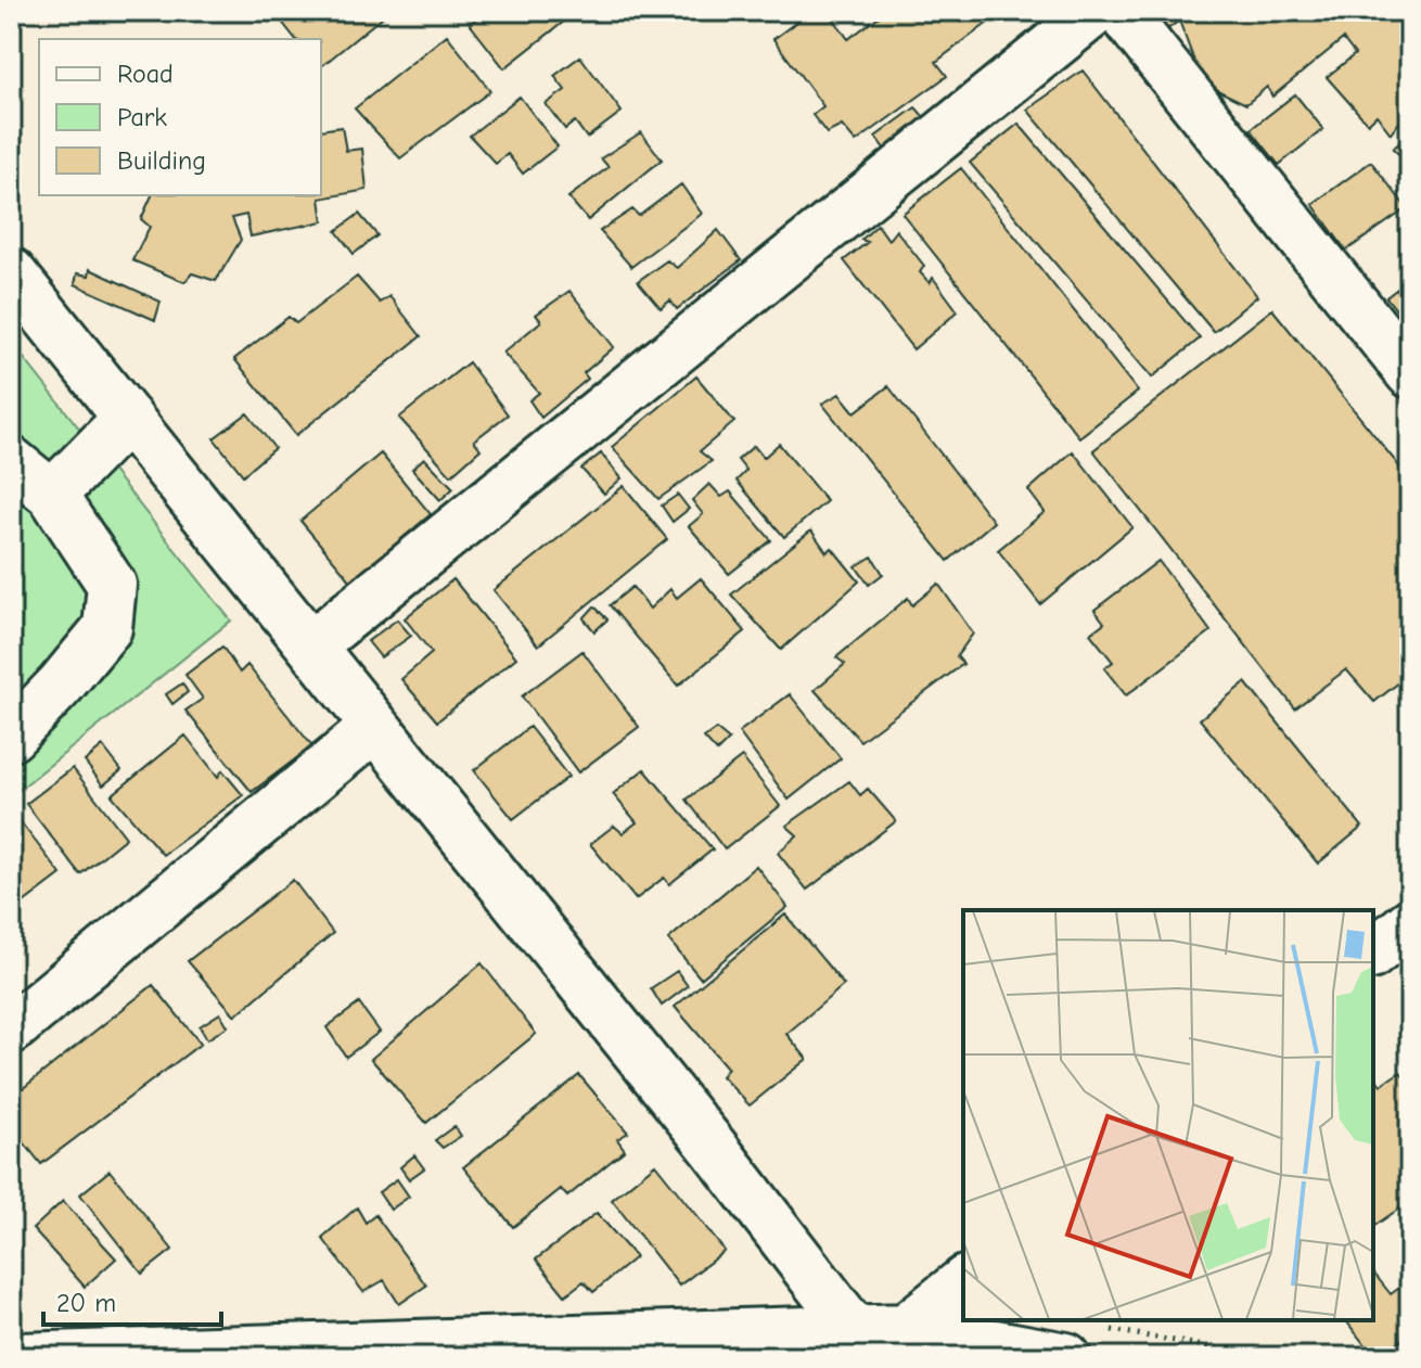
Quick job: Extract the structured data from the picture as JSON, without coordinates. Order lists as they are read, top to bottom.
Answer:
{
  "legend": ["Road", "Park", "Building"],
  "scale_bar": "20 m"
}
